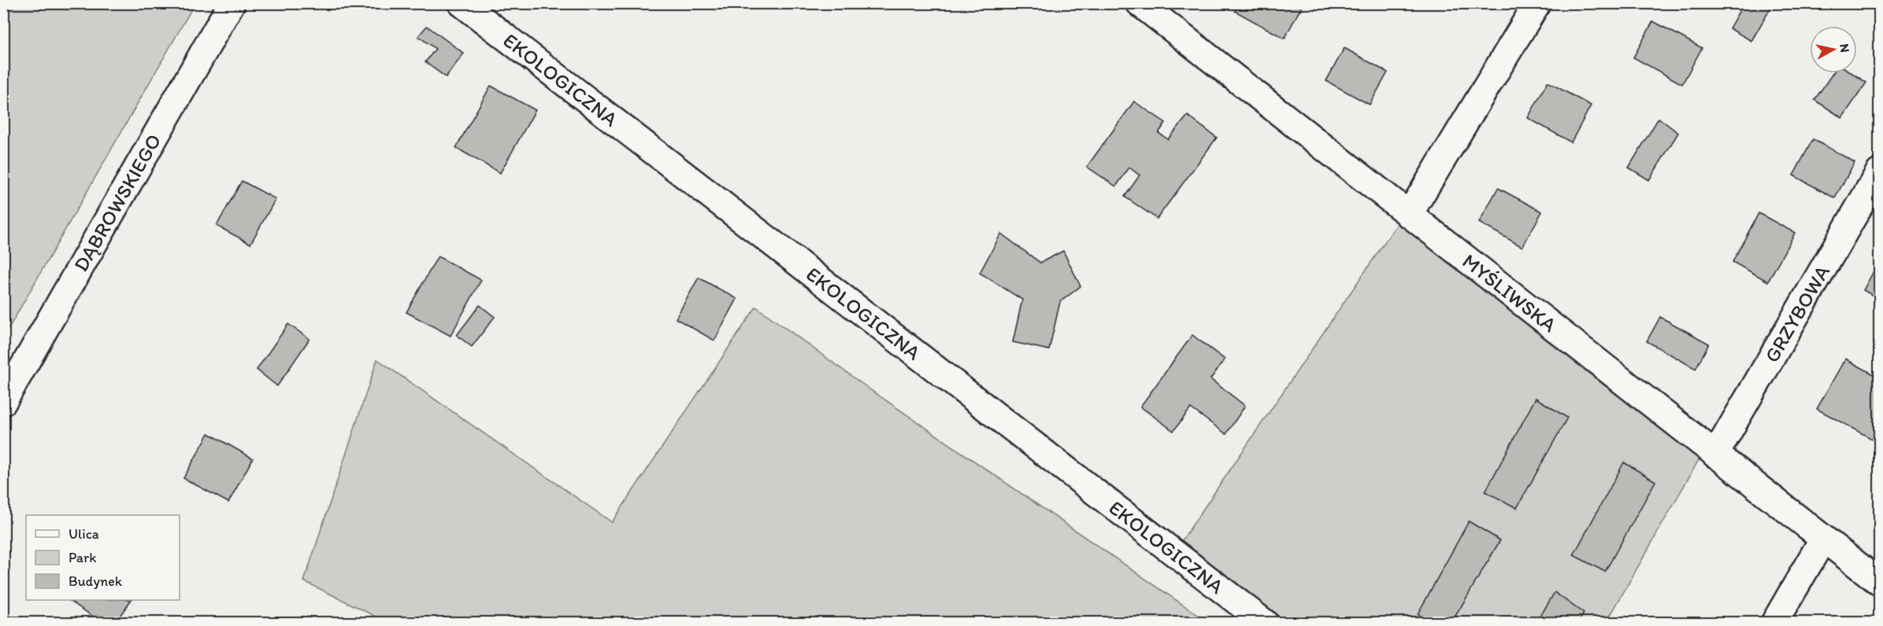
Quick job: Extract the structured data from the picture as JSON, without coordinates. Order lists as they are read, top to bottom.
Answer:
{
  "streets": {
    "street": [
      "EKOLOGICZNA",
      "DĄBROWSKIEGO",
      "MYŚLIWSKA",
      "GRZYBOWA"
    ]
  },
  "crossings": [
    ["MYŚLIWSKA", "GRZYBOWA"]
  ],
  "legend": ["Ulica", "Park", "Budynek"],
  "north": "right"
}
